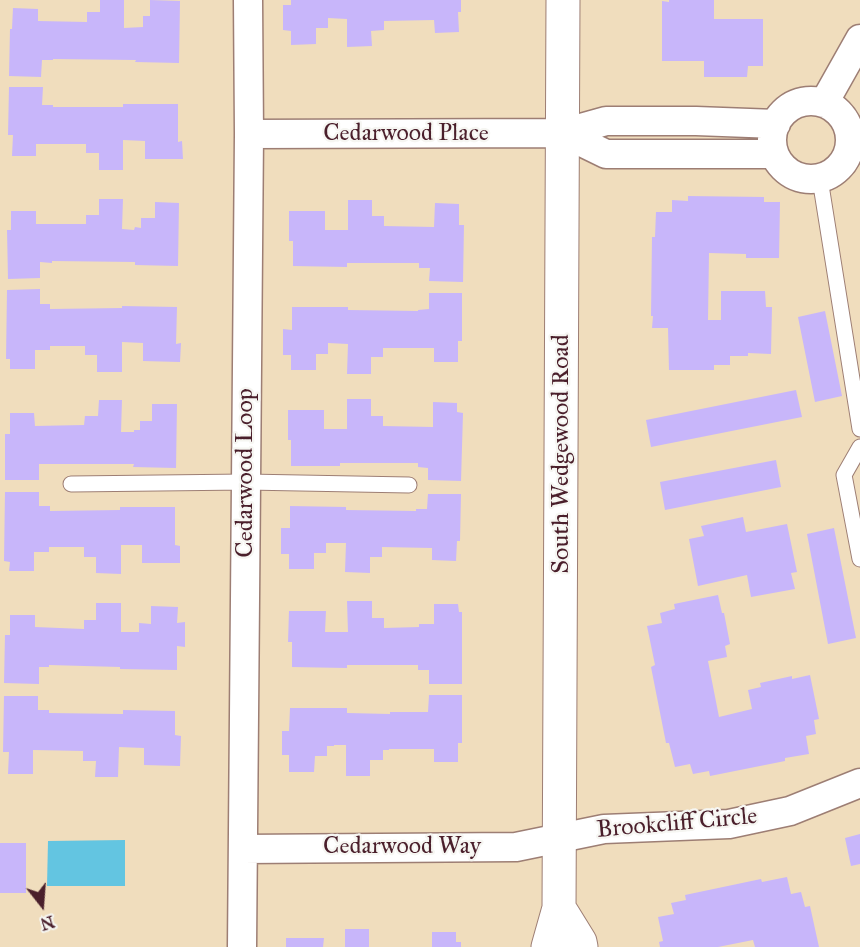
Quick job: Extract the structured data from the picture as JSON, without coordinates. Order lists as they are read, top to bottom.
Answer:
{
  "streets": {
    "street": [
      "Cedarwood Place",
      "South Wedgewood Road",
      "Cedarwood Loop",
      "Brookcliff Circle",
      "Cedarwood Way"
    ]
  },
  "crossings": [
    ["Cedarwood Place", "South Wedgewood Road"],
    ["Cedarwood Place", "Cedarwood Loop"],
    ["South Wedgewood Road", "Brookcliff Circle"],
    ["South Wedgewood Road", "Cedarwood Way"],
    ["Cedarwood Loop", "Cedarwood Way"],
    ["Brookcliff Circle", "Cedarwood Way"]
  ],
  "north": "bottom"
}
